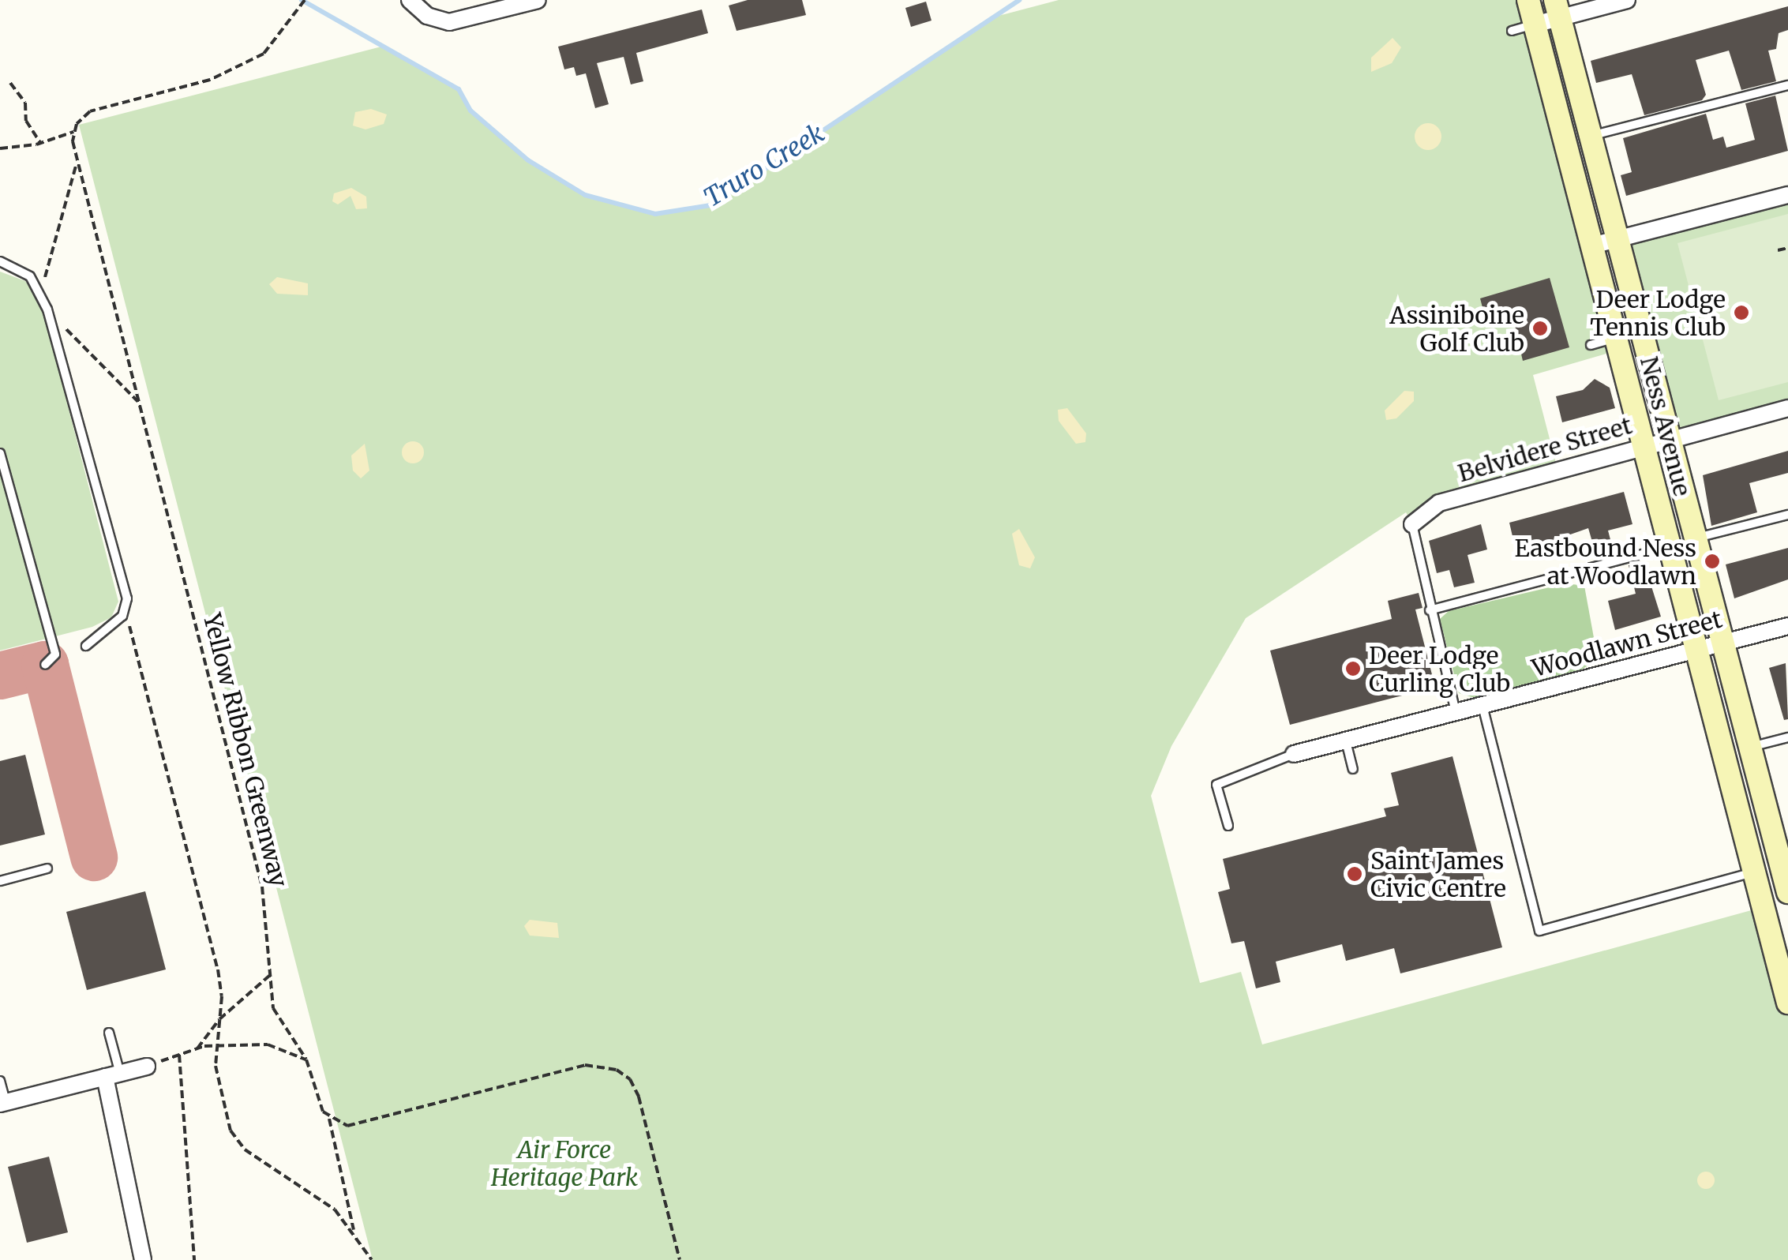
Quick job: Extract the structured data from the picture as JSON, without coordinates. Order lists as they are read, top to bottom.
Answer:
{
  "streets": {
    "main road": ["Ness Avenue"],
    "street": ["Belvidere Street", "Woodlawn Street"],
    "path": ["Yellow Ribbon Greenway"]
  },
  "crossings": [
    ["Ness Avenue", "Belvidere Street"],
    ["Ness Avenue", "Woodlawn Street"]
  ],
  "water": ["Truro Creek"],
  "parks": ["Air Force Heritage Park"],
  "places": [
    "Deer Lodge Tennis Club",
    "Assiniboine Golf Club",
    "Eastbound Ness at Woodlawn",
    "Deer Lodge Curling Club",
    "Saint James Civic Centre"
  ]
}
